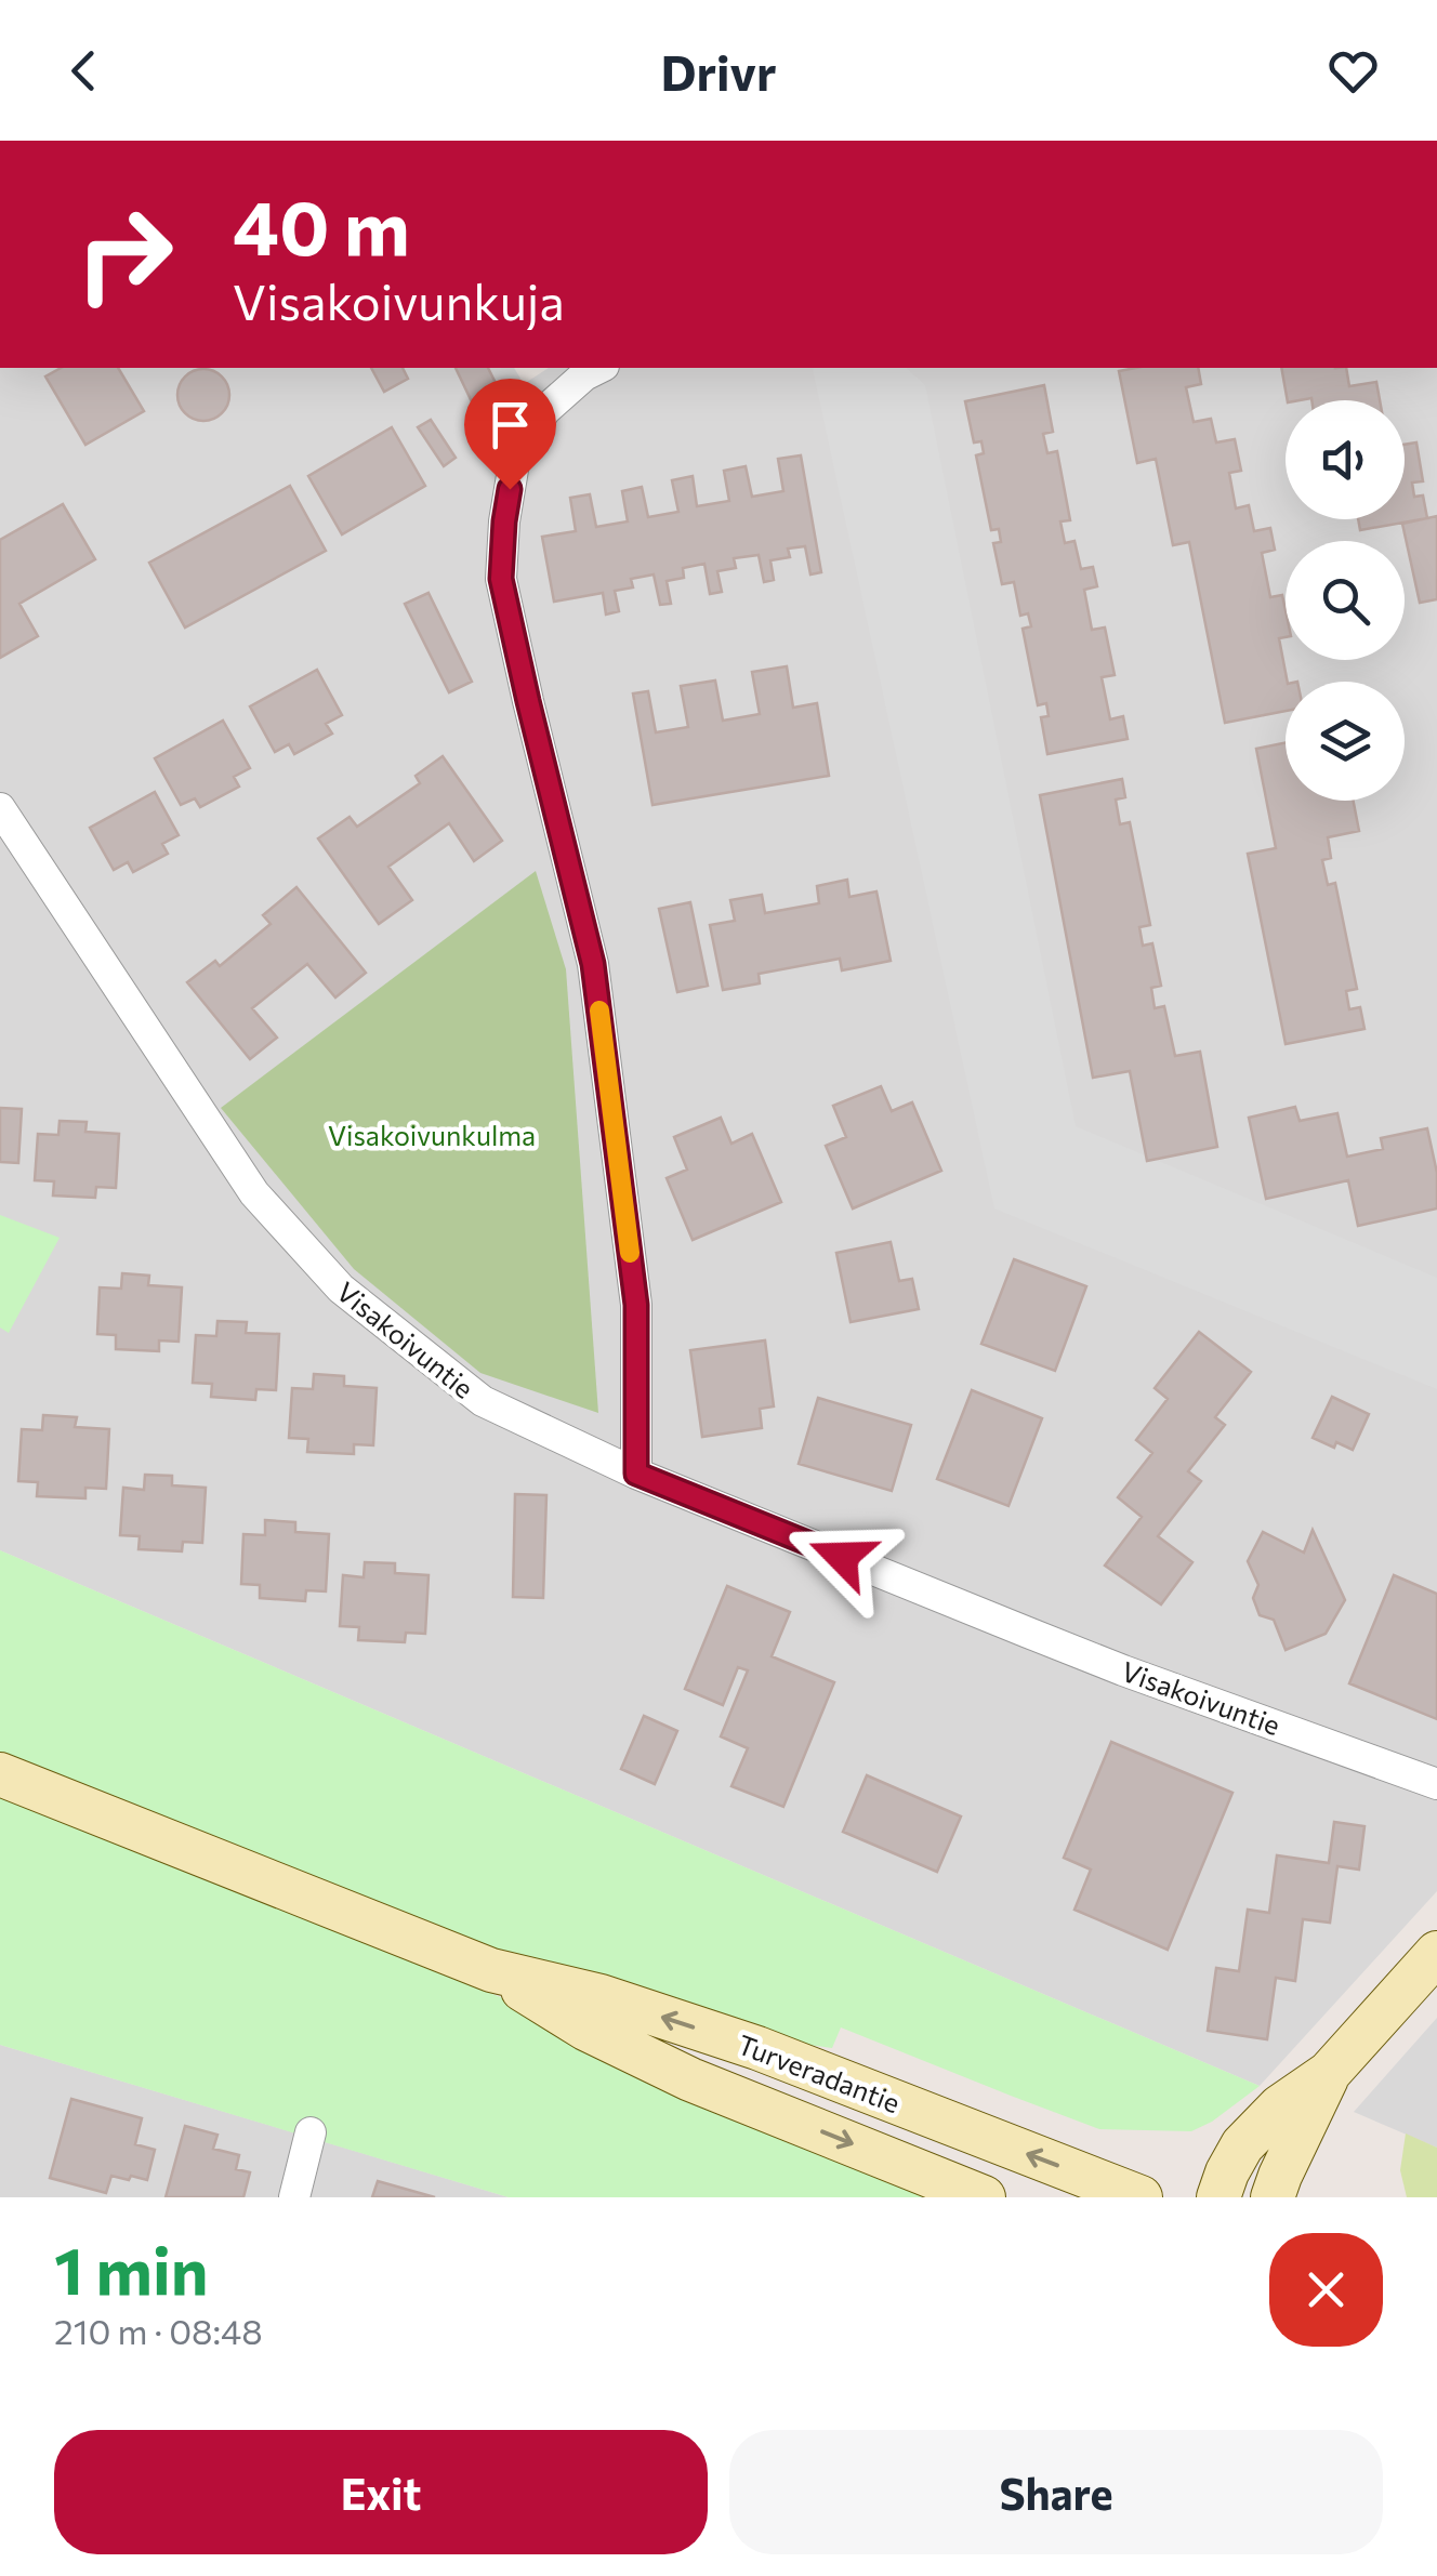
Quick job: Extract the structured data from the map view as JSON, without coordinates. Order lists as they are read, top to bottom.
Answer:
{
  "streets": {
    "main road": ["Turveradantie"],
    "street": ["Visakoivuntie"]
  },
  "parks": ["Visakoivunkulma"],
  "page": {
    "header": "Drivr",
    "turn": ["40 m", "Visakoivunkuja"],
    "heading": ["1 min", "210 m · 08:48"],
    "buttons": ["Exit", "Share"]
  }
}
